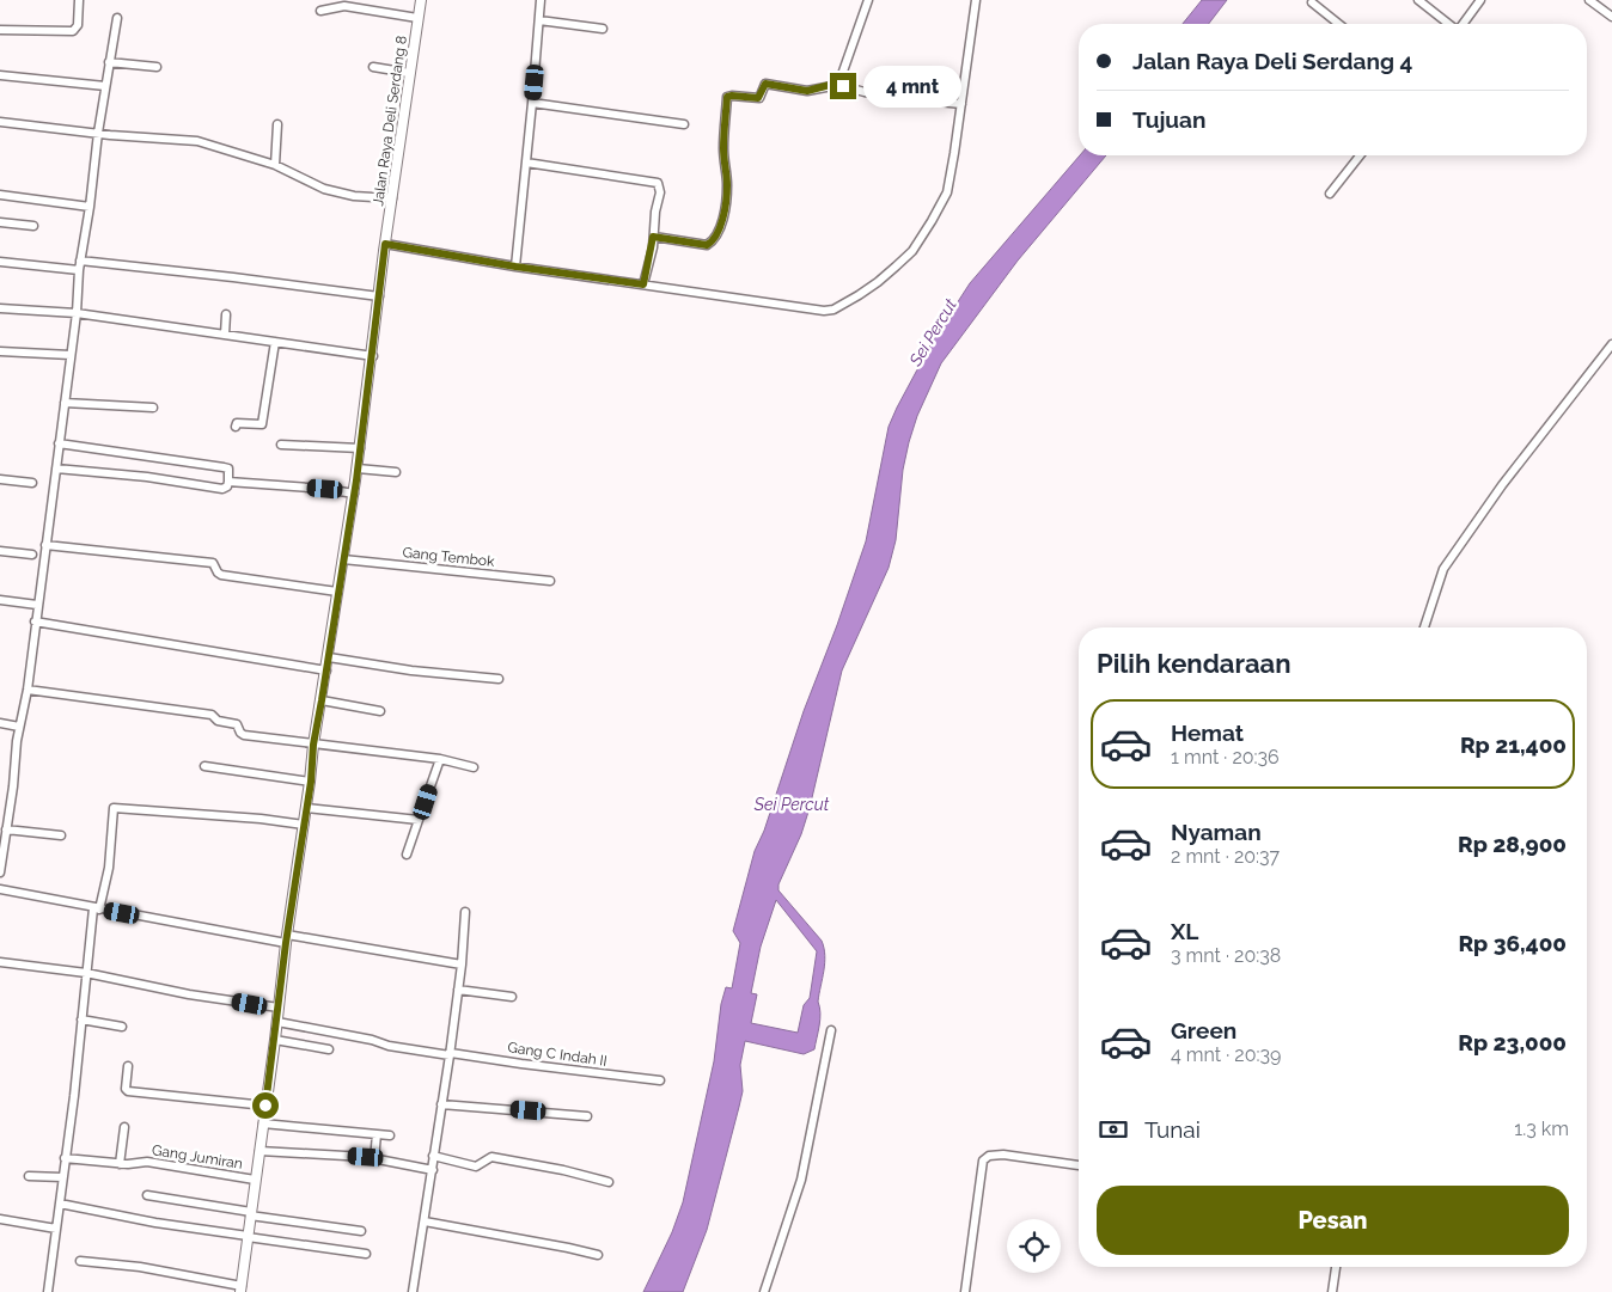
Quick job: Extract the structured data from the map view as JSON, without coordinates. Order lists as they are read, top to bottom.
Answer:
{
  "streets": {
    "street": [
      "Jalan Raya Deli Serdang 8",
      "Gang Tembok",
      "Gang C Indah II",
      "Gang Jumiran"
    ]
  },
  "crossings": [
    ["Jalan Raya Deli Serdang 8", "Gang Tembok"],
    ["Jalan Raya Deli Serdang 8", "Gang C Indah II"],
    ["Jalan Raya Deli Serdang 8", "Gang Jumiran"]
  ],
  "water": ["Sei Percut"],
  "page": {
    "banner": ["Jalan Raya Deli Serdang 4", "Tujuan"],
    "bubble": "4 mnt",
    "heading": "Pilih kendaraan",
    "list": [
      {
        "name": "Hemat",
        "note": "1 mnt · 20:36",
        "value": "Rp 21,400"
      },
      {
        "name": "Nyaman",
        "note": "2 mnt · 20:37",
        "value": "Rp 28,900"
      },
      {
        "name": "XL",
        "note": "3 mnt · 20:38",
        "value": "Rp 36,400"
      },
      {
        "name": "Green",
        "note": "4 mnt · 20:39",
        "value": "Rp 23,000"
      }
    ],
    "pay": ["Tunai", "1.3 km"],
    "buttons": "Pesan"
  }
}
